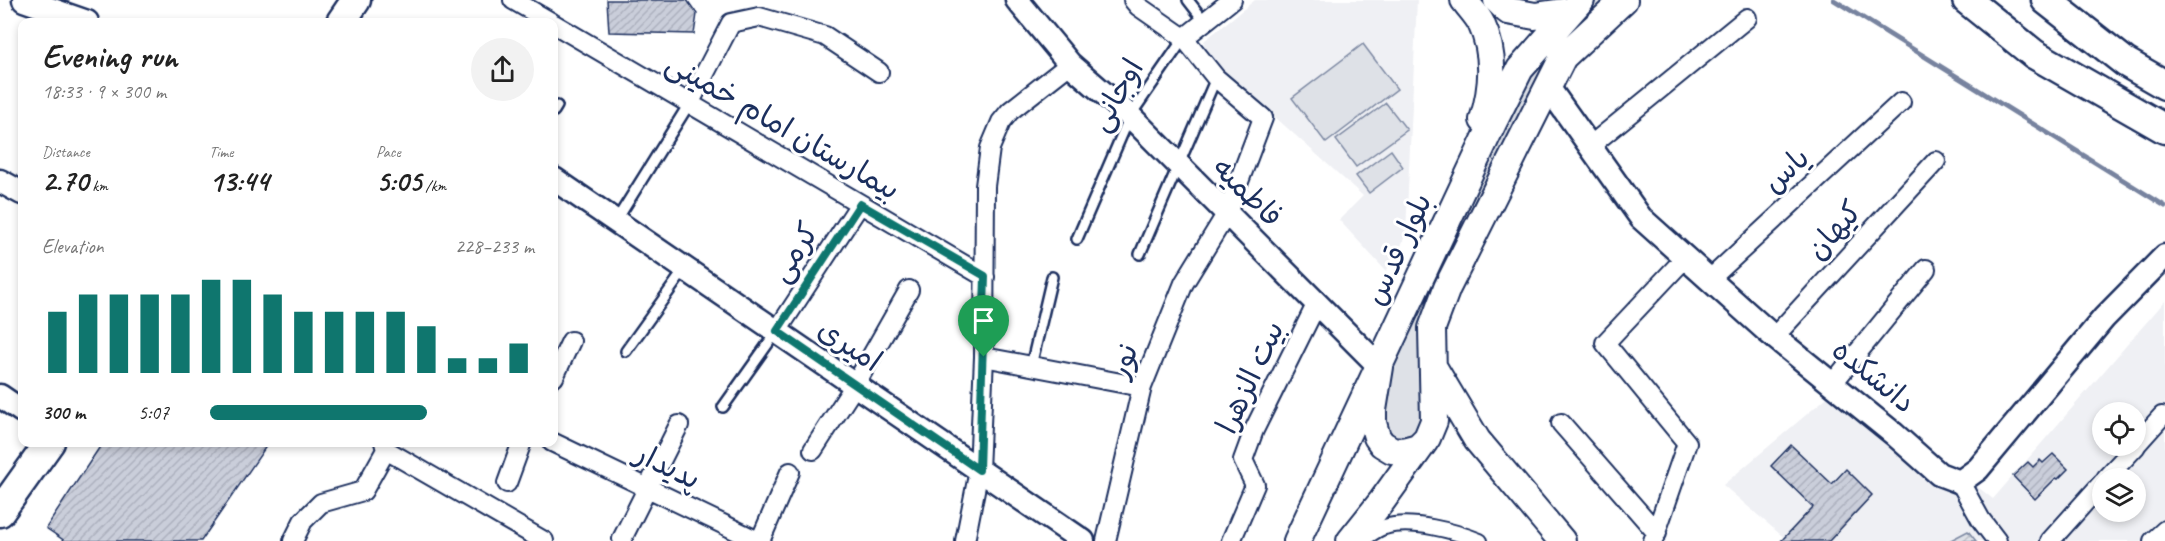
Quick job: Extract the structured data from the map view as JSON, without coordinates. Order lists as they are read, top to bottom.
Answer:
{
  "streets": {
    "main road": ["بلوار قدس"],
    "street": [
      "اوجانی",
      "بیمارستان امام خمینی",
      "یاس",
      "فاطمیه",
      "کیهان",
      "کرمی",
      "امیری",
      "نور",
      "دانشکده",
      "بیت الزهرا",
      "پدیدار"
    ]
  },
  "crossings": [
    ["اوجانی", "فاطمیه"],
    ["بیمارستان امام خمینی", "کرمی"],
    ["یاس", "دانشکده"],
    ["فاطمیه", "بلوار قدس"],
    ["فاطمیه", "نور"],
    ["فاطمیه", "بیت الزهرا"],
    ["کیهان", "دانشکده"],
    ["بلوار قدس", "دانشکده"],
    ["کرمی", "امیری"]
  ],
  "page": {
    "heading": ["Evening run", "18:33 · 9 × 300 m"],
    "stats": [
      ["Distance", "2.70 km"],
      ["Time", "13:44"],
      ["Pace", "5:05 /km"]
    ],
    "chart": ["Elevation", "228–233 m"],
    "list": [
      {
        "name": "300 m",
        "note": "5:07"
      }
    ]
  }
}
